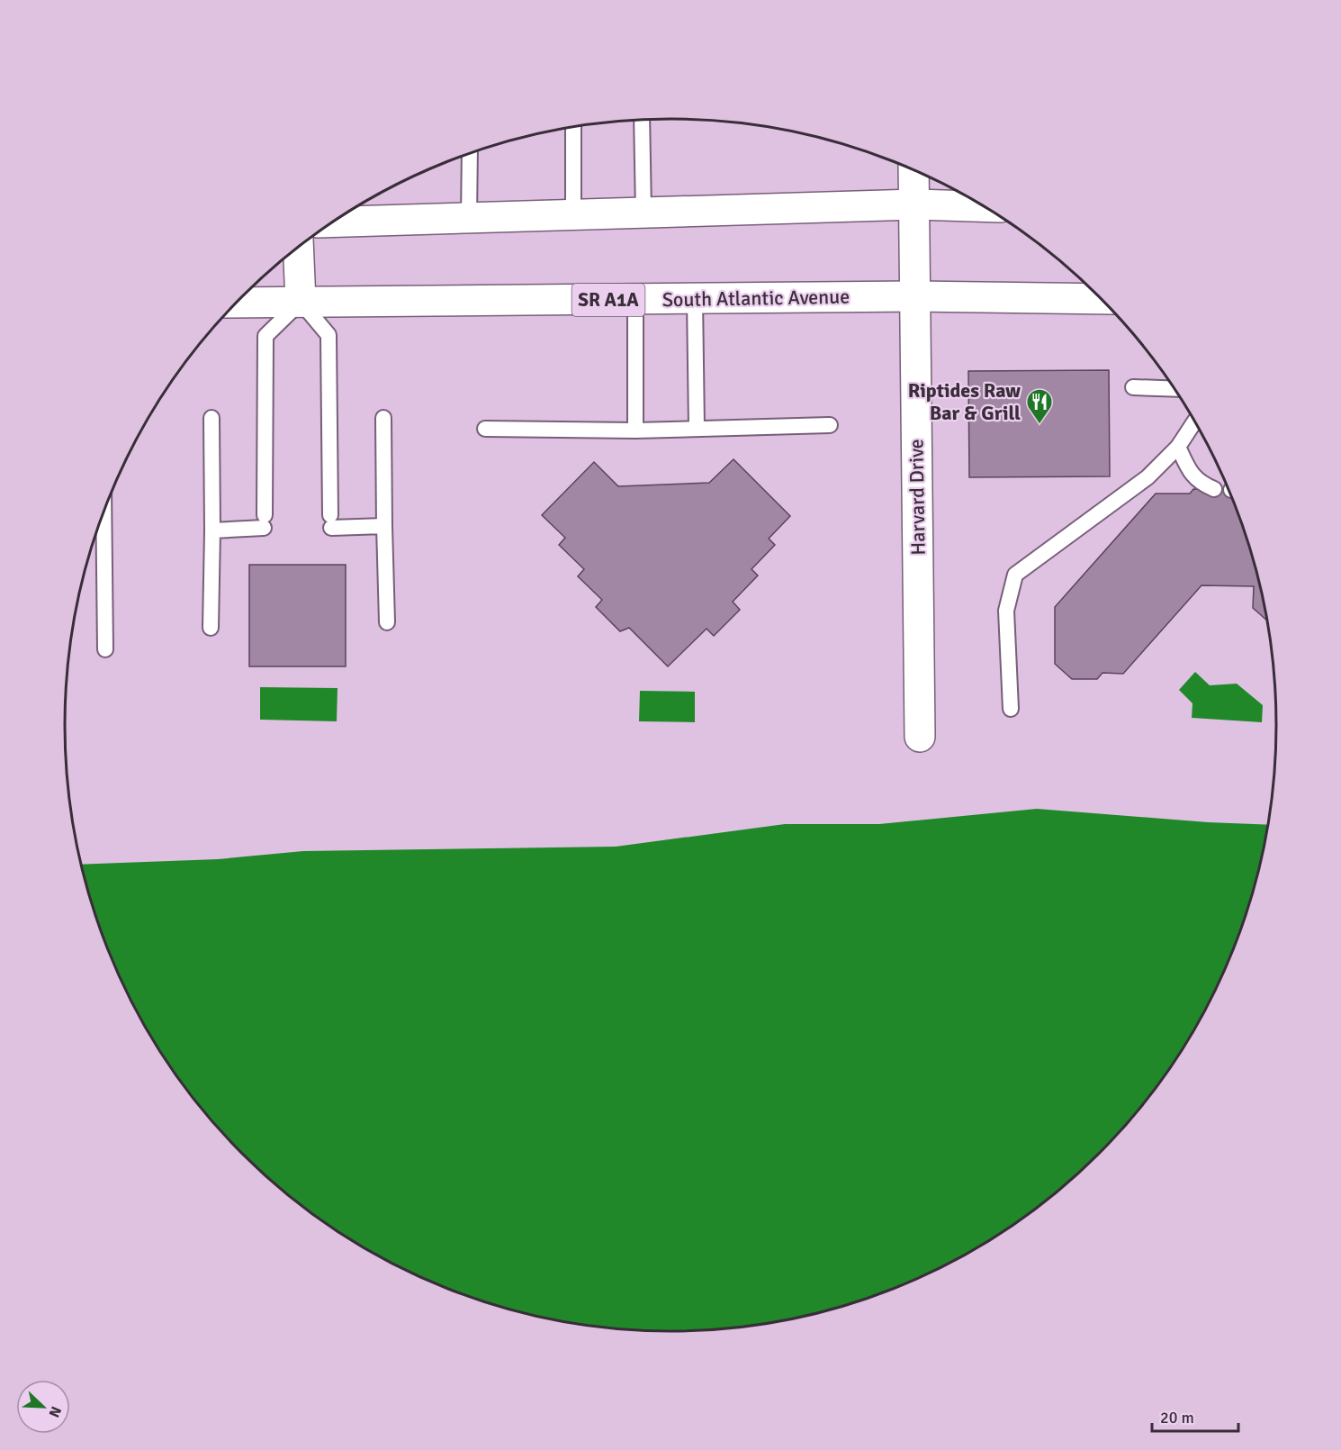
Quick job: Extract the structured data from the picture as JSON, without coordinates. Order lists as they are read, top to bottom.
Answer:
{
  "streets": {
    "main road": ["South Atlantic Avenue", "SR A1A", "Harvard Drive"]
  },
  "crossings": [
    ["South Atlantic Avenue", "SR A1A"],
    ["South Atlantic Avenue", "Harvard Drive"]
  ],
  "places": {
    "restaurant": ["Riptides Raw Bar & Grill"]
  },
  "scale_bar": "20 m",
  "north": "bottom right"
}
